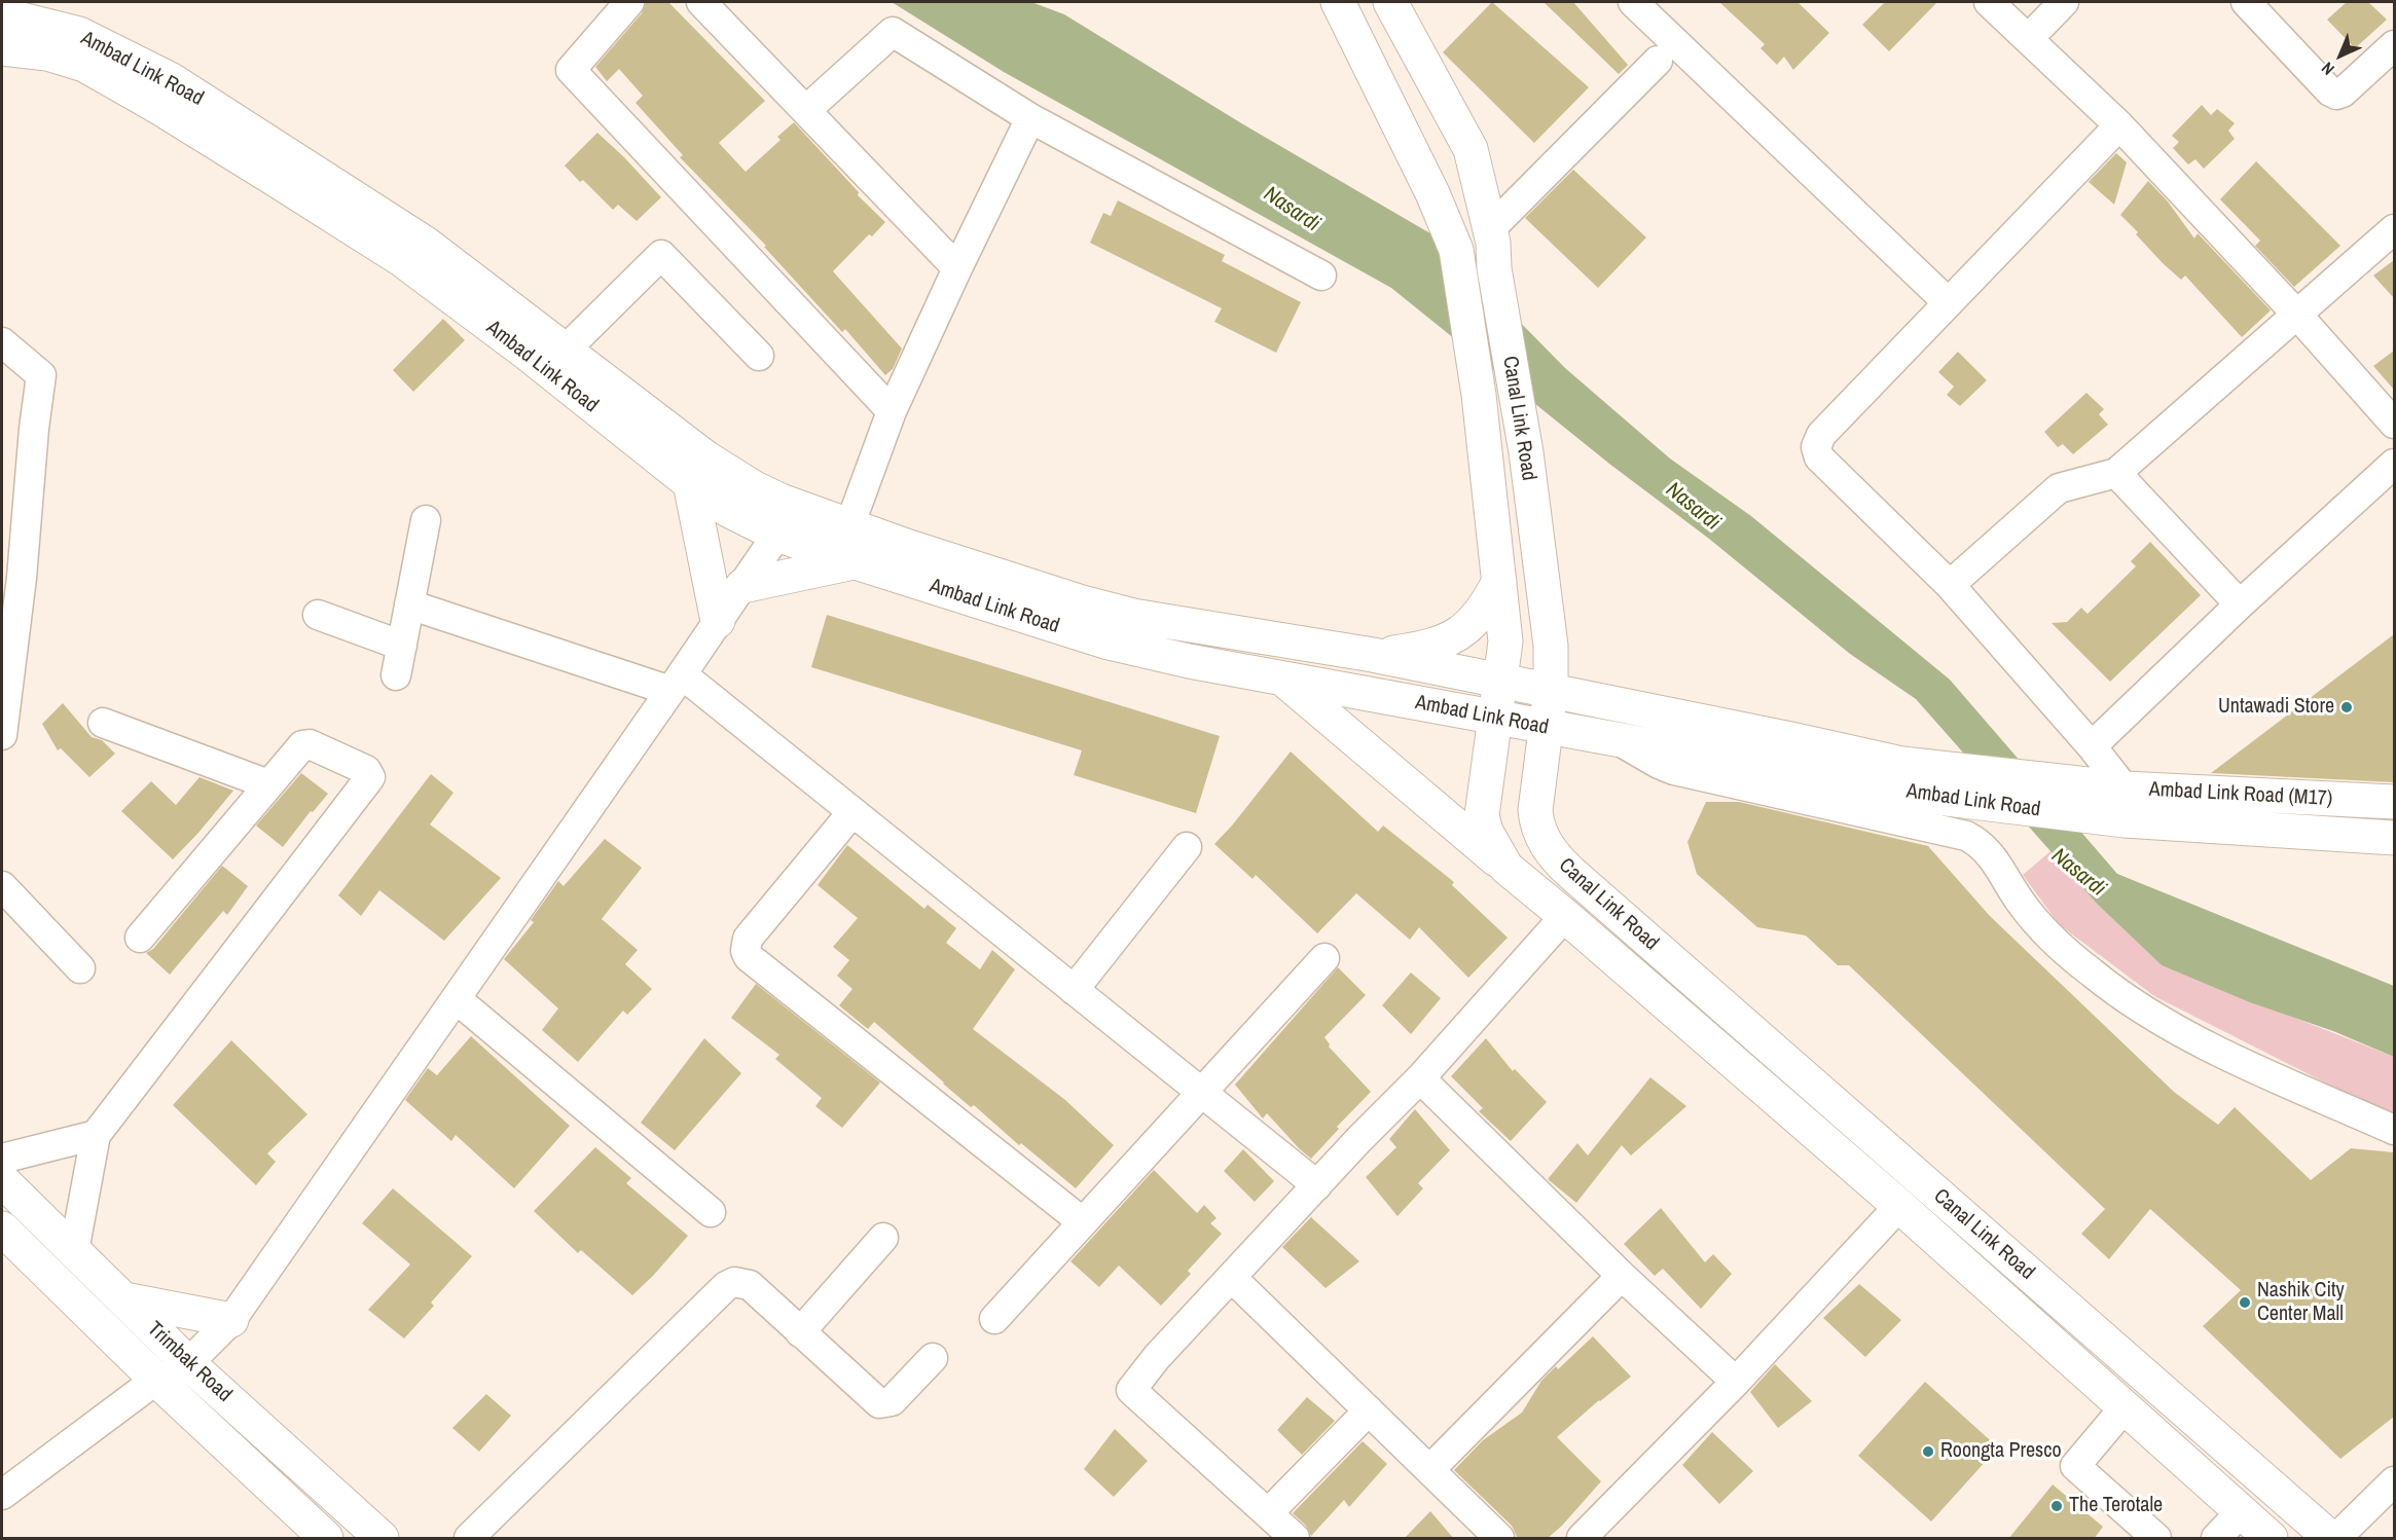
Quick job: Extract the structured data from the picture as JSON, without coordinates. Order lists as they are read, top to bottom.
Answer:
{
  "streets": {
    "main road": [
      "Ambad Link Road",
      "Canal Link Road",
      "Ambad Link Road (M17)",
      "Trimbak Road"
    ]
  },
  "crossings": [
    ["Ambad Link Road", "Canal Link Road"],
    ["Ambad Link Road", "Ambad Link Road (M17)"]
  ],
  "water": ["Nasardi"],
  "places": [
    "Untawadi Store",
    "Nashik City Center Mall",
    "Roongta Presco",
    "The Terotale"
  ],
  "north": "bottom left"
}
